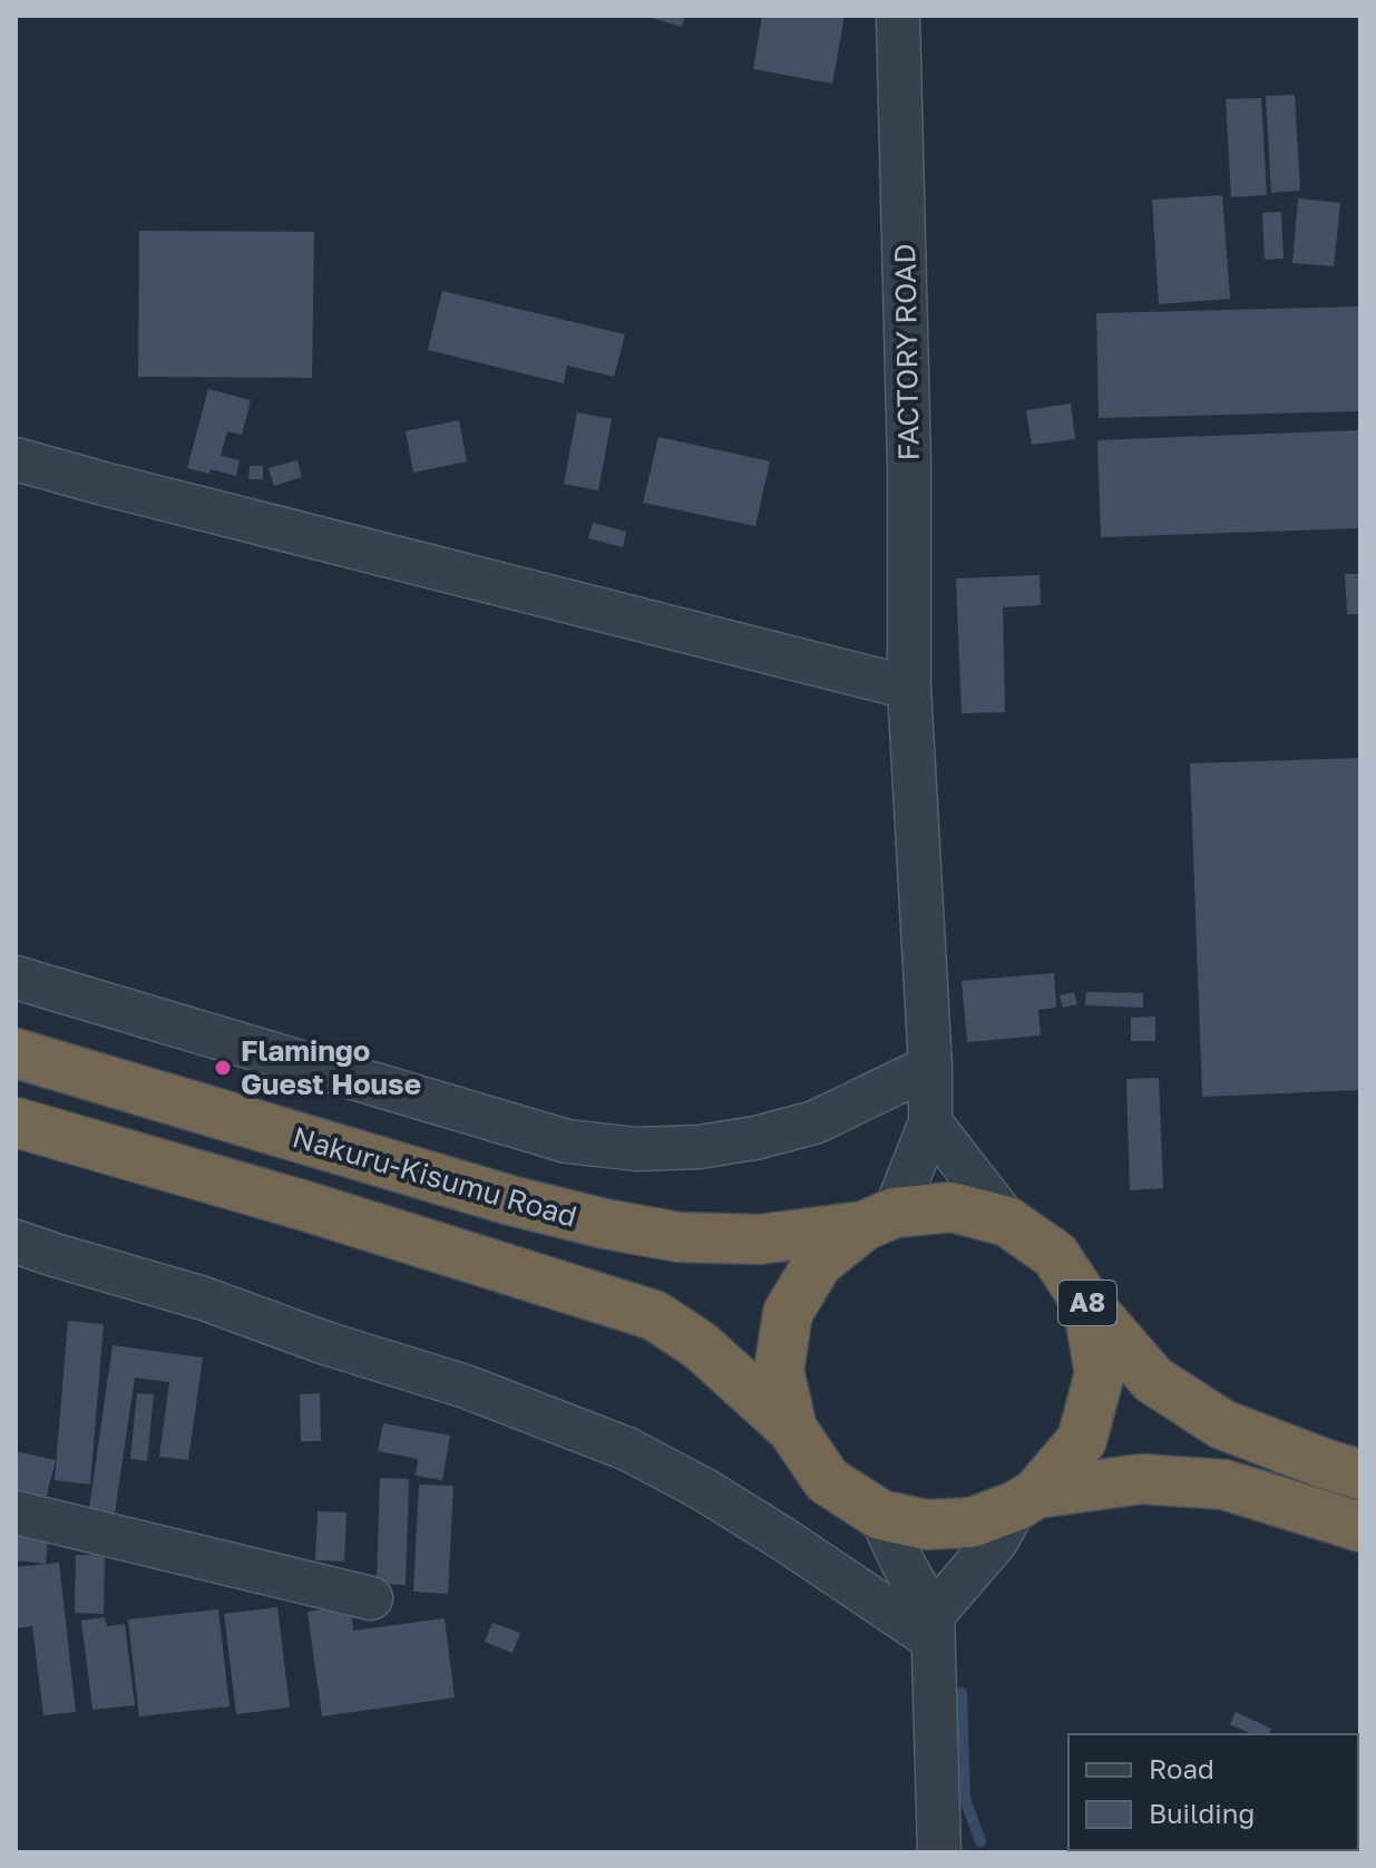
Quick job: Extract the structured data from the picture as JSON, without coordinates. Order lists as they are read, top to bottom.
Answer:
{
  "streets": {
    "highway": ["Nakuru-Kisumu Road", "A8"],
    "street": ["FACTORY ROAD"]
  },
  "crossings": [
    ["Nakuru-Kisumu Road", "A8"]
  ],
  "places": ["Flamingo Guest House"],
  "legend": ["Road", "Building"]
}
